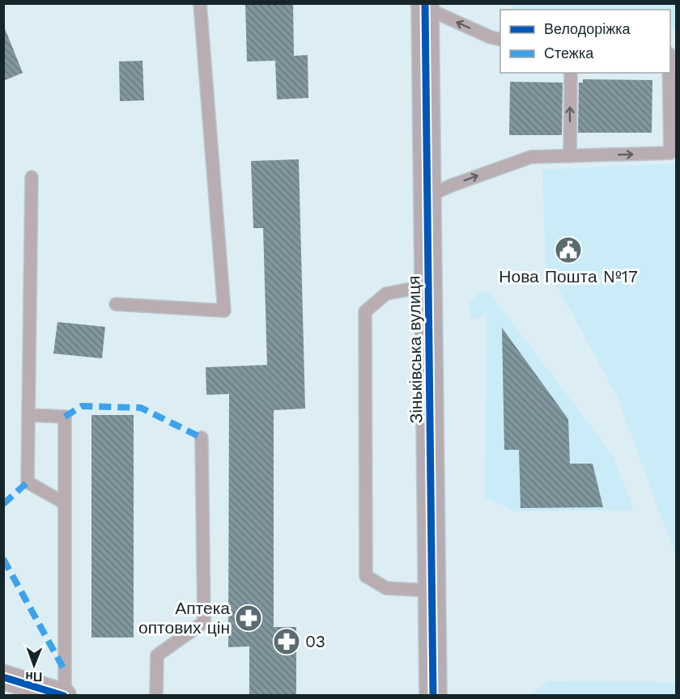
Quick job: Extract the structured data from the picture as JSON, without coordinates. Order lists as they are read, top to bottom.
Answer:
{
  "streets": {
    "main road": ["Зіньківська вулиця"]
  },
  "places": {
    "public building": ["Нова Пошта №17"],
    "pharmacy": ["Аптека оптових цін", "03"]
  },
  "legend": ["Велодоріжка", "Стежка"],
  "north": "bottom"
}
